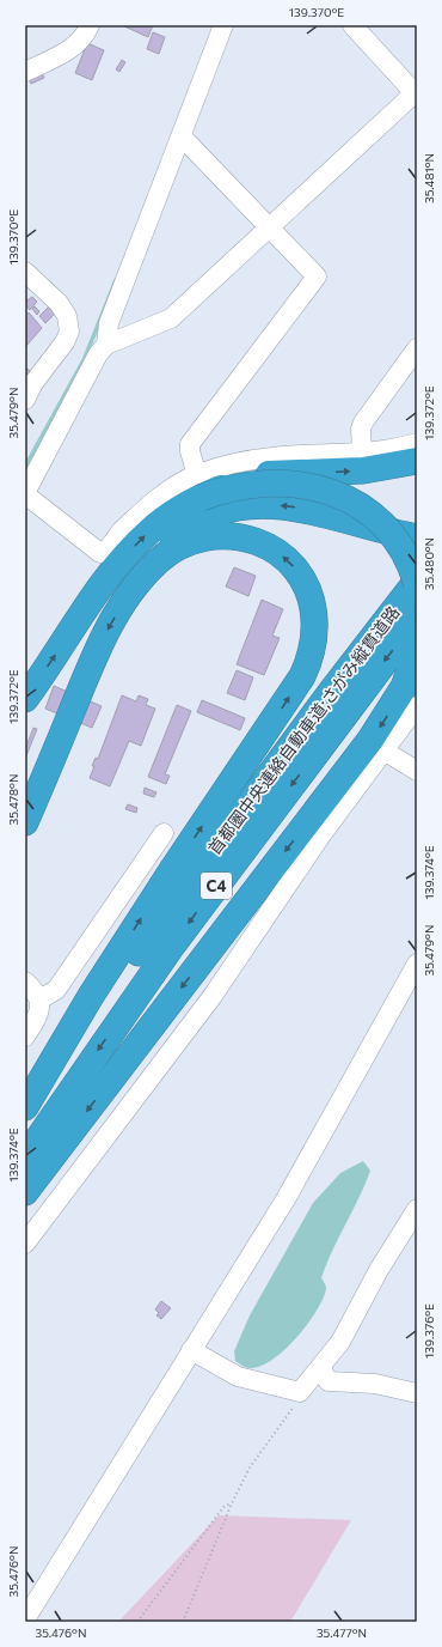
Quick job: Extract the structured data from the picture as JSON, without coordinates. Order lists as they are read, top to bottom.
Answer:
{
  "streets": {
    "highway": ["首都圏中央連絡自動車道;さがみ縦貫道路", "C4"]
  },
  "coordinates": [
    "139.370°E",
    "35.481°N",
    "139.372°E",
    "35.479°N",
    "35.480°N",
    "35.478°N",
    "139.374°E",
    "139.376°E",
    "35.476°N",
    "35.477°N"
  ]
}
